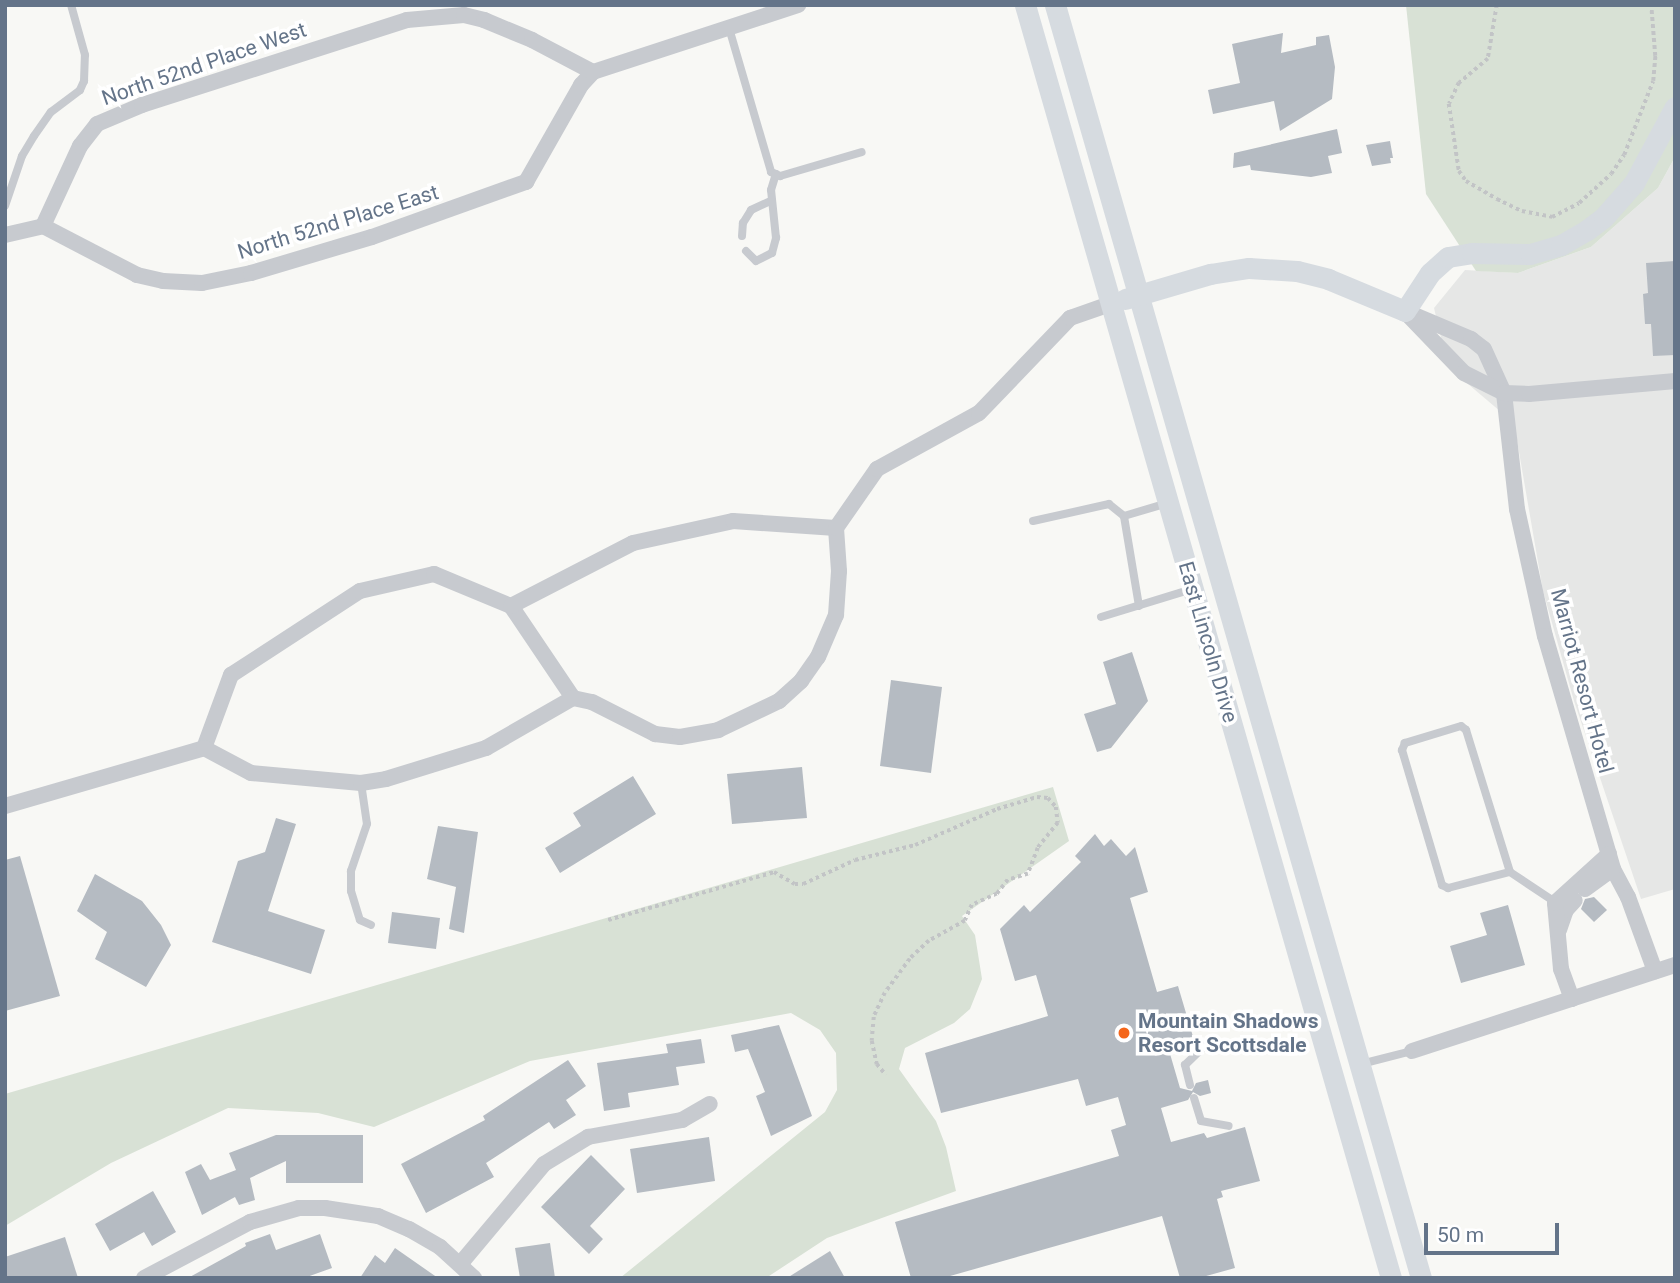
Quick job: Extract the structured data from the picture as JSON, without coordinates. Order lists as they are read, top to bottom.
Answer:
{
  "streets": {
    "main road": ["East Lincoln Drive"],
    "street": ["North 52nd Place West", "North 52nd Place East", "Marriot Resort Hotel"]
  },
  "crossings": [
    ["North 52nd Place West", "North 52nd Place East"]
  ],
  "places": ["Mountain Shadows Resort Scottsdale"],
  "scale_bar": "50 m"
}
